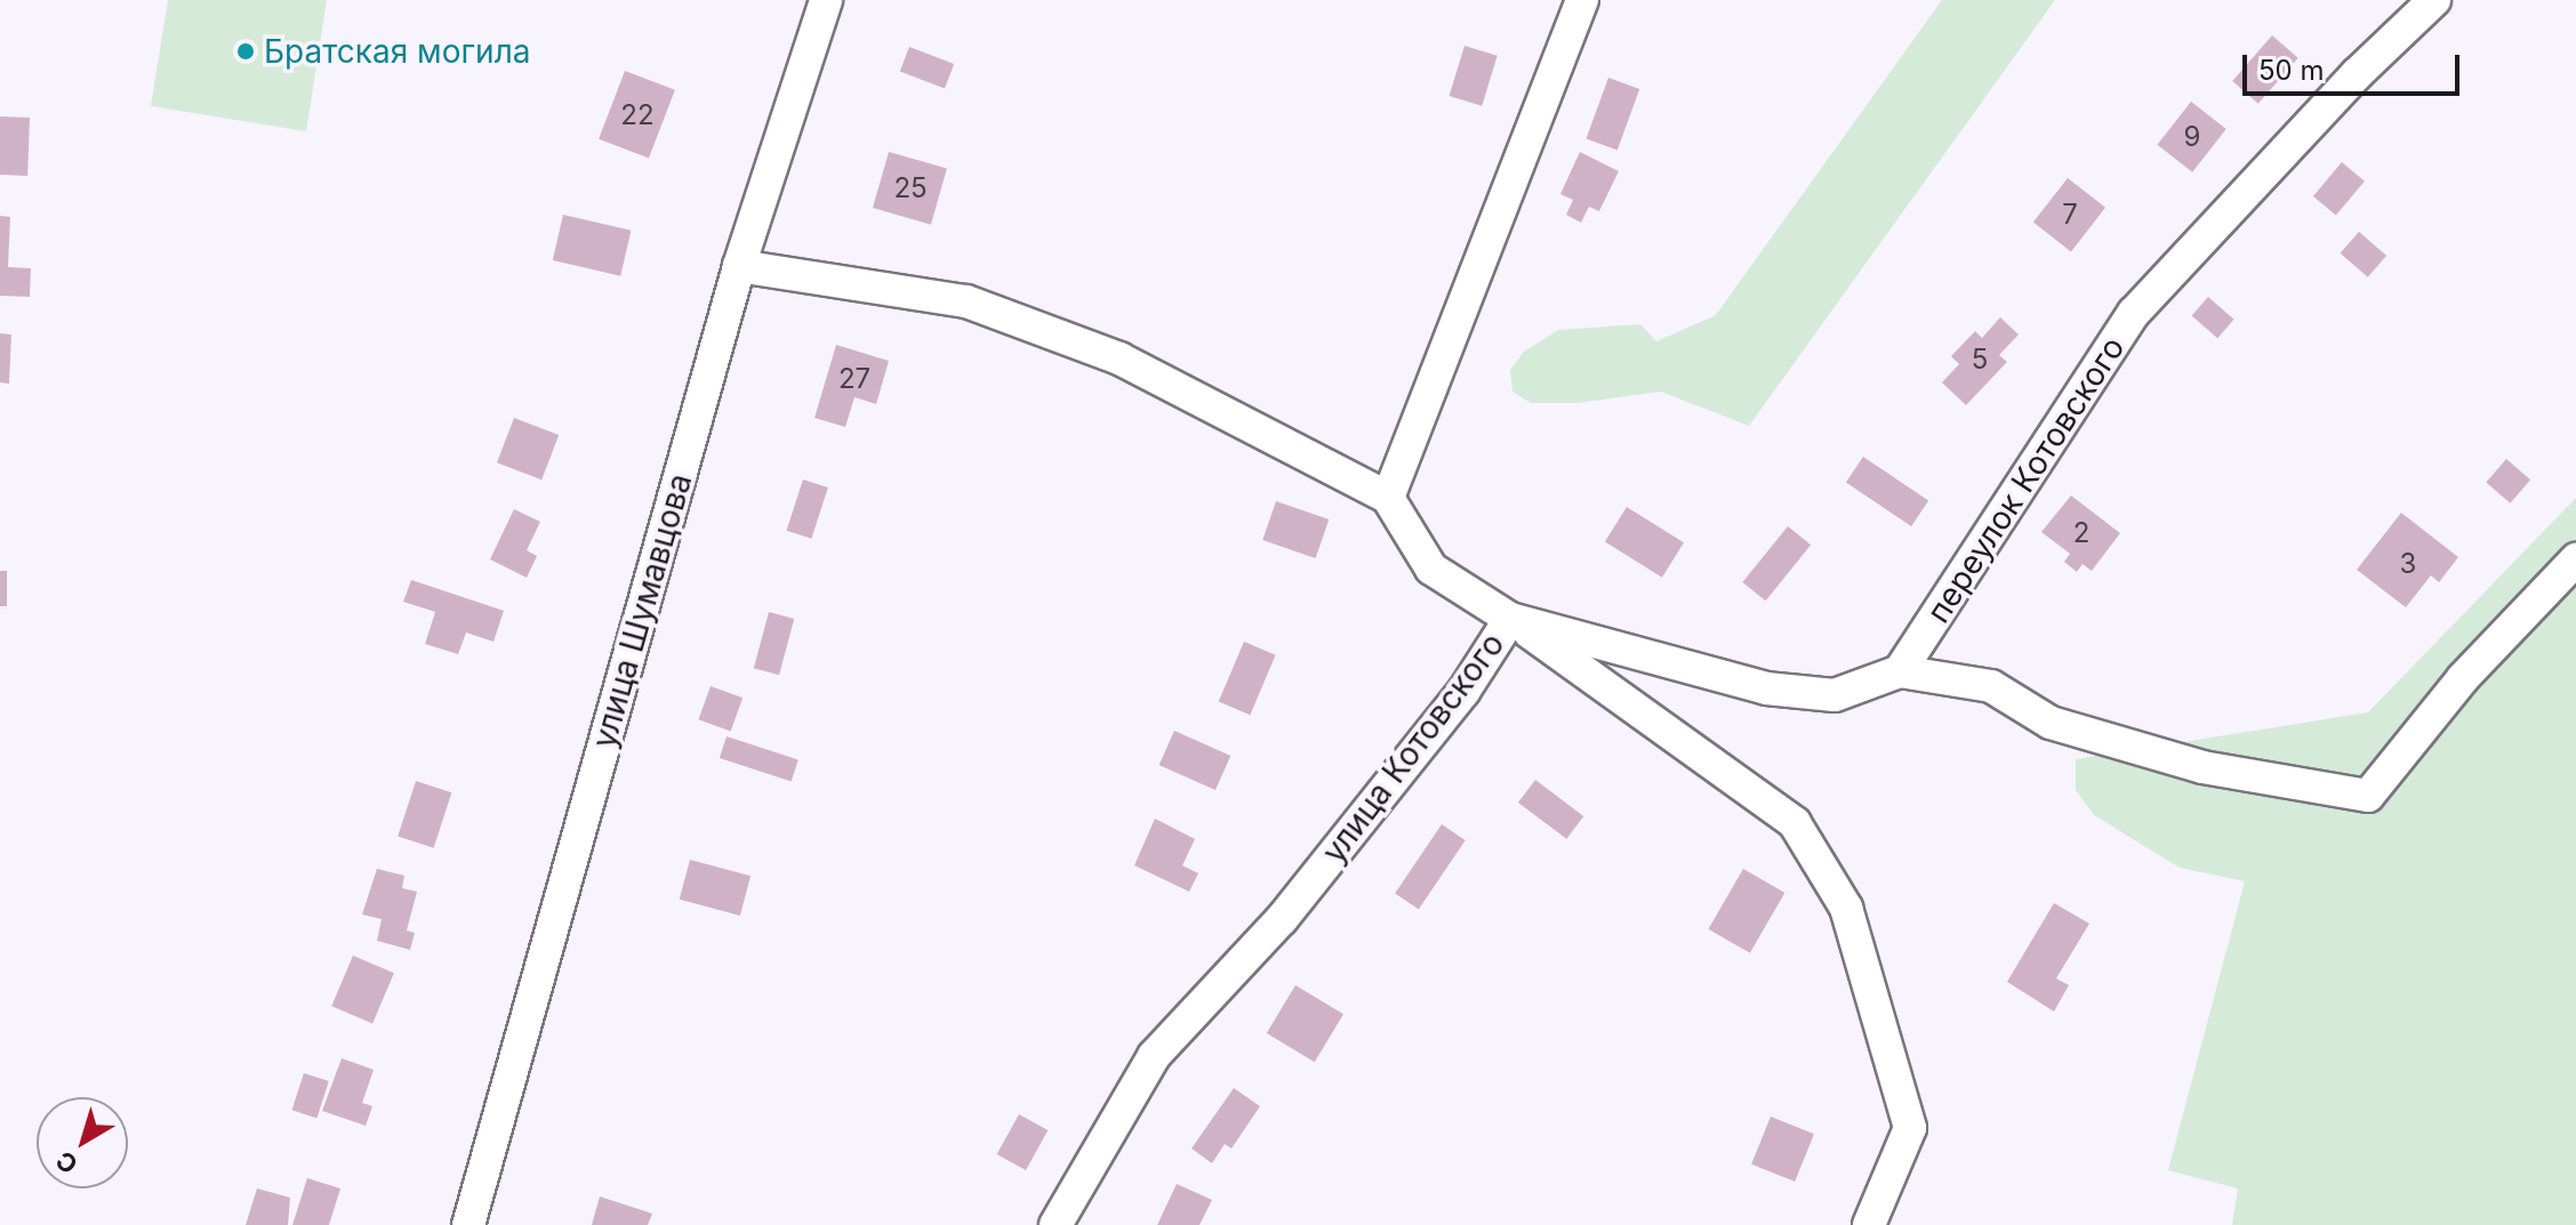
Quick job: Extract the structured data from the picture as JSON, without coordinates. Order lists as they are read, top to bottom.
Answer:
{
  "streets": {
    "street": ["переулок Котовского", "улица Шумавцова", "улица Котовского"]
  },
  "places": ["Братская могила"],
  "house_numbers": [
    "22",
    "9",
    "25",
    "7",
    "5",
    "27",
    "2",
    "3"
  ],
  "scale_bar": "50 m",
  "north": "bottom left"
}
